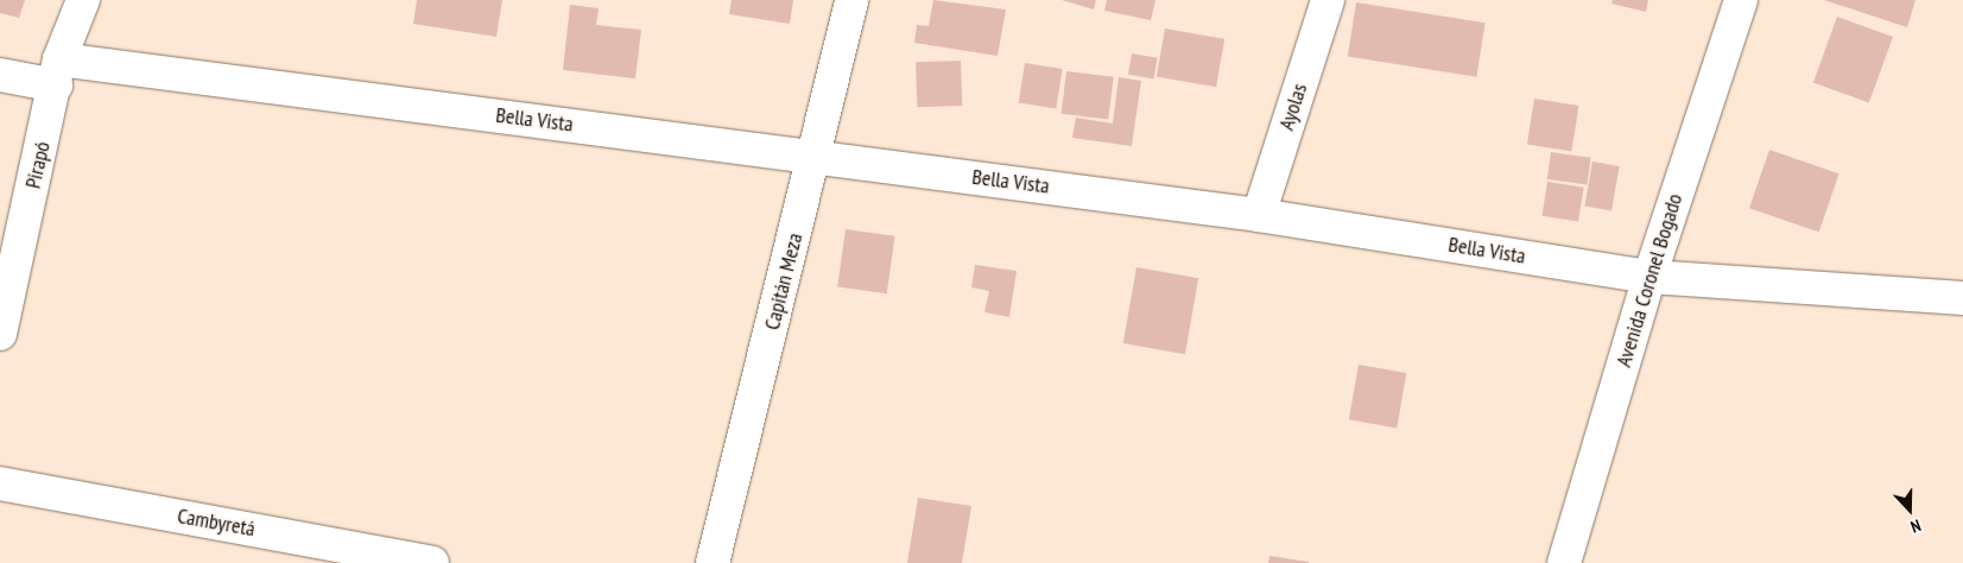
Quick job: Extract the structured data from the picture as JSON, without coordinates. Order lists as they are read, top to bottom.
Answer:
{
  "streets": {
    "street": [
      "Ayolas",
      "Bella Vista",
      "Pirapó",
      "Avenida Coronel Bogado",
      "Capitán Meza",
      "Cambyretá"
    ]
  },
  "crossings": [
    ["Ayolas", "Bella Vista"],
    ["Bella Vista", "Pirapó"],
    ["Bella Vista", "Avenida Coronel Bogado"],
    ["Bella Vista", "Capitán Meza"]
  ],
  "north": "bottom"
}
